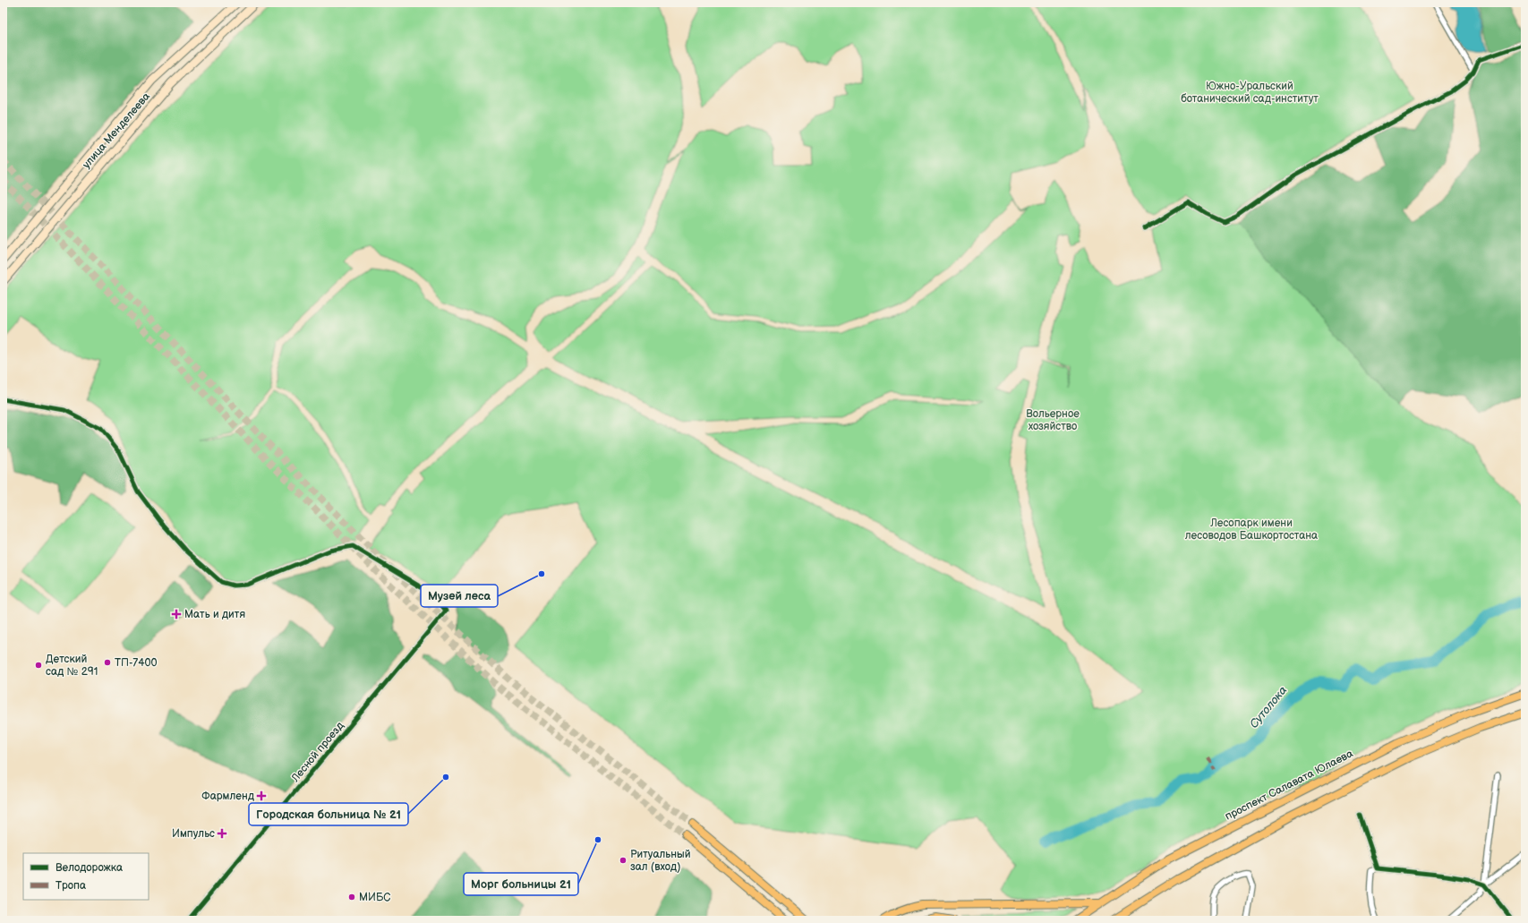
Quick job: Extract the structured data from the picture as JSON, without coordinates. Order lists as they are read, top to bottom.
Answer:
{
  "streets": {
    "main road": ["улица Менделеева", "проспект Салавата Юлаева"],
    "street": ["Лесной проезд"]
  },
  "water": ["Сутолока"],
  "parks": ["Южно-Уральский ботанический сад-институт", "Вольерное хозяйство", "Лесопарк имени лесоводов Башкортостана"],
  "places": {
    "other": [
      "Музей леса",
      "ТП-7400",
      "Детский сад № 291",
      "Городская больница № 21",
      "Морг больницы 21",
      "Ритуальный зал (вход)",
      "МИБС"
    ],
    "health": ["Мать и дитя", "Фармленд", "Импульс"]
  },
  "legend": ["Велодорожка", "Тропа"]
}
